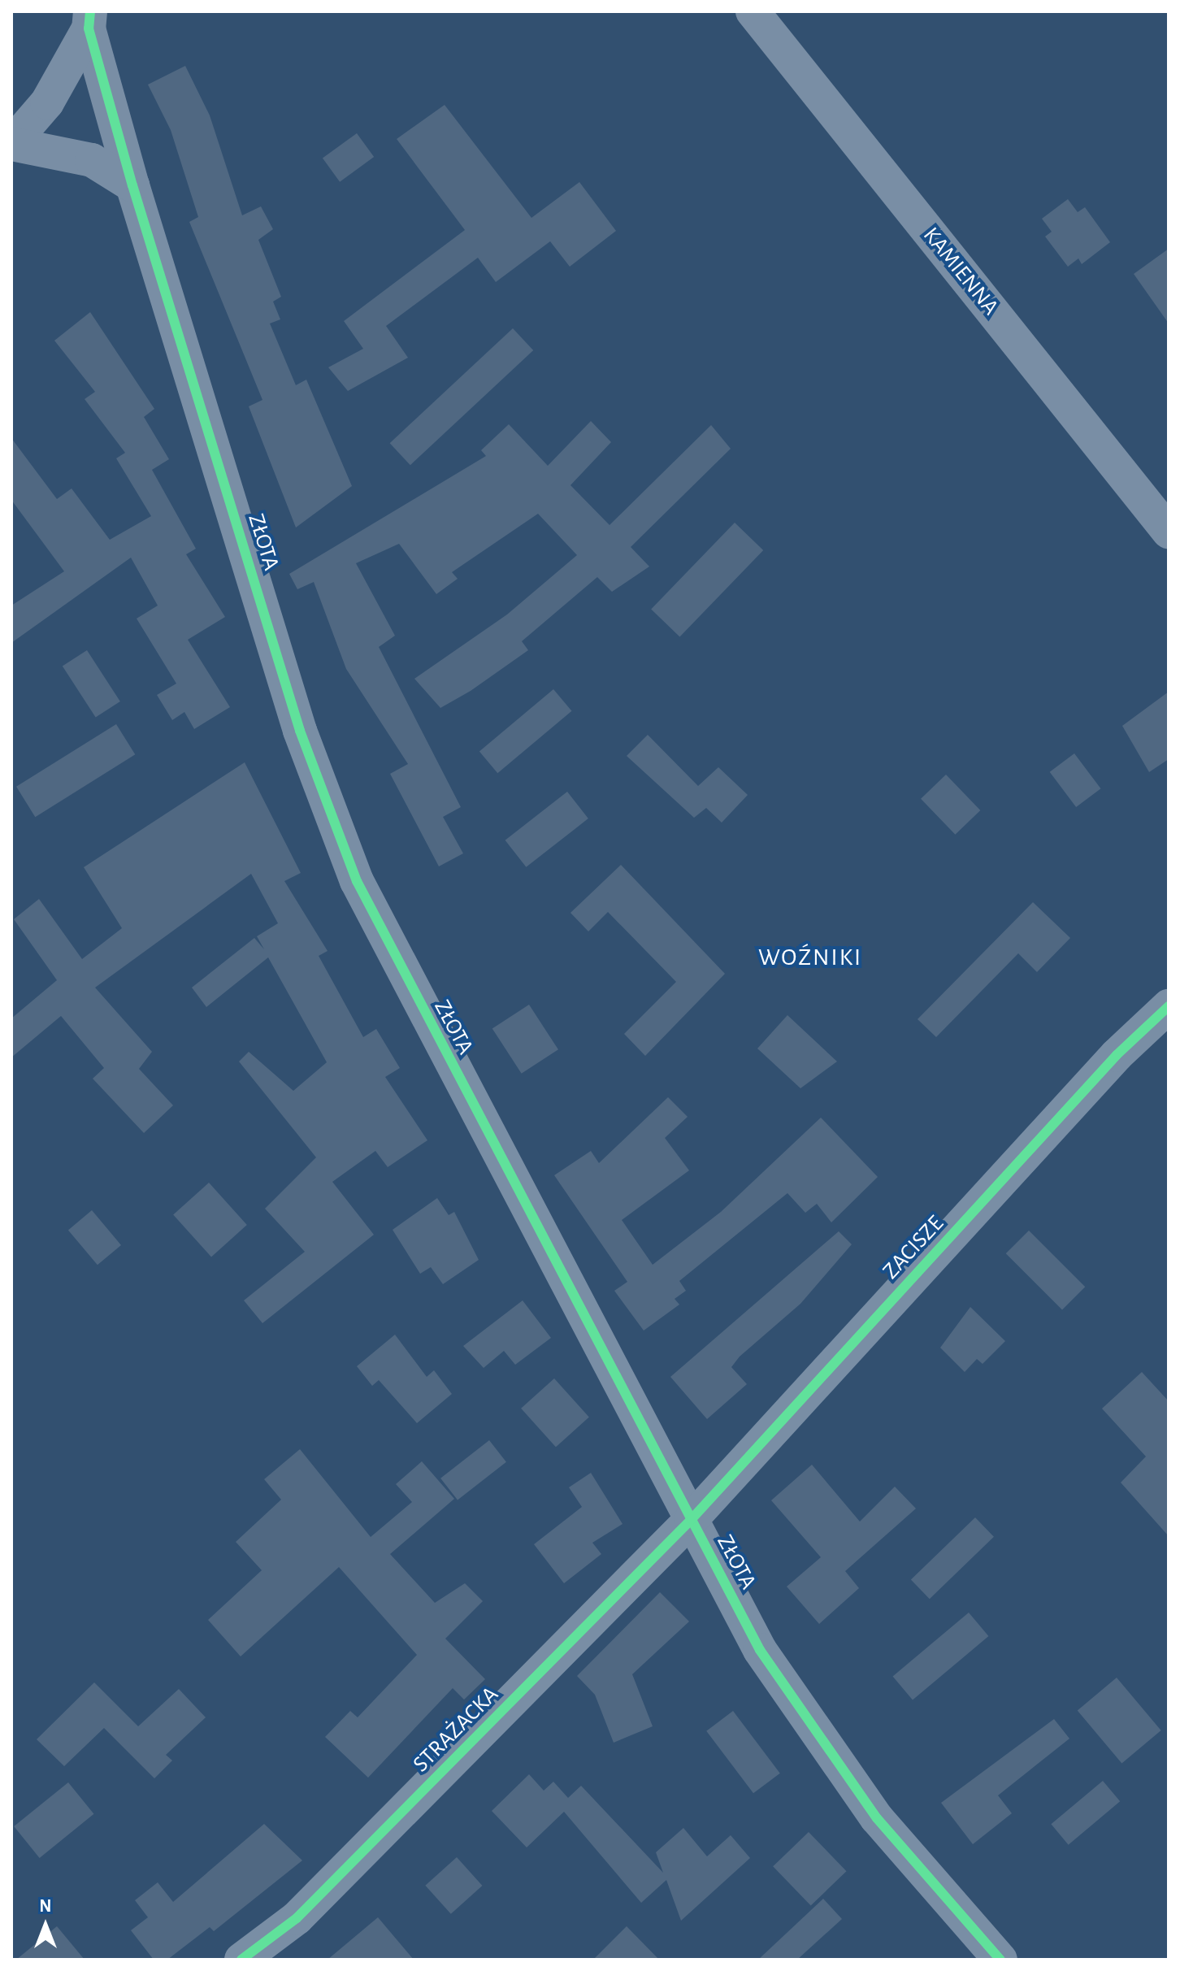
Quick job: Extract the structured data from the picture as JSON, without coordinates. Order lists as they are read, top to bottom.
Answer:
{
  "streets": {
    "street": [
      "KAMIENNA",
      "ZŁOTA",
      "ZACISZE",
      "STRAŻACKA"
    ]
  },
  "crossings": [
    ["ZŁOTA", "ZACISZE"],
    ["ZŁOTA", "STRAŻACKA"],
    ["ZACISZE", "STRAŻACKA"]
  ],
  "districts": ["WOŹNIKI"],
  "north": "top"
}
